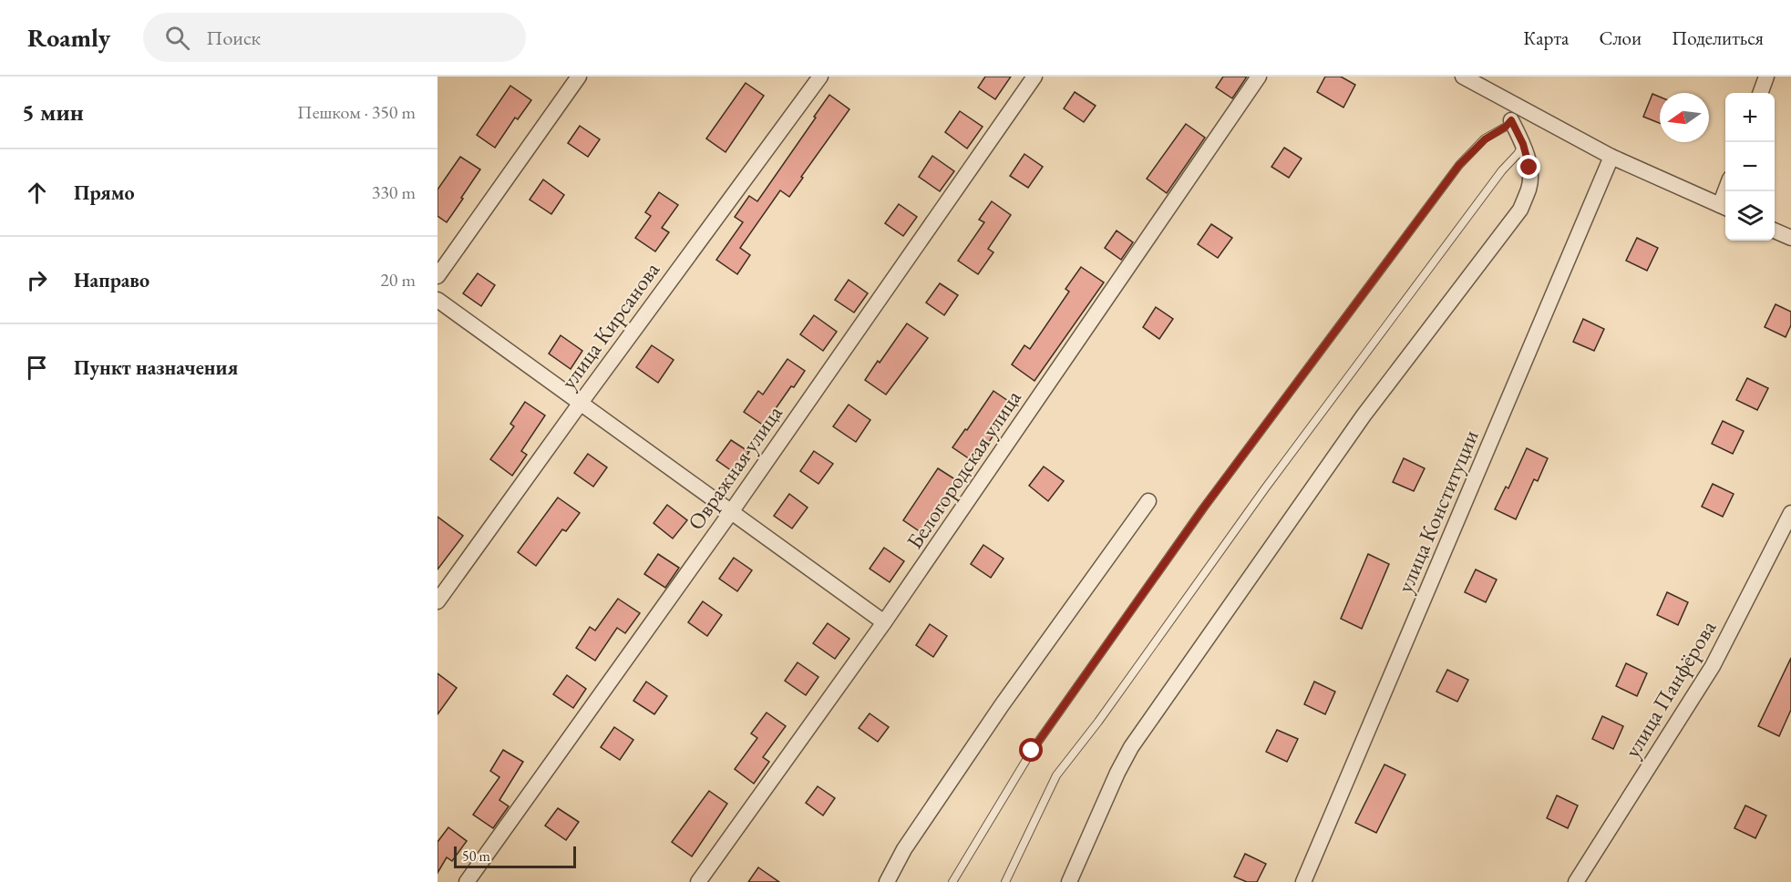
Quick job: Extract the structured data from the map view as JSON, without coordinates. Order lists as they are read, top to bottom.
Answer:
{
  "streets": {
    "street": [
      "улица Кирсанова",
      "Овражная улица",
      "Белогородская улица",
      "улица Конституции",
      "улица Панфёрова"
    ]
  },
  "scale_bar": "50 m",
  "north": "left",
  "page": {
    "header": "Roamly",
    "search": "Поиск",
    "nav": ["Карта", "Слои", "Поделиться"],
    "heading": ["5 мин", "Пешком · 350 m"],
    "map_buttons": ["+", "−"],
    "list": [
      ["Прямо", "330 m"],
      ["Направо", "20 m"],
      "Пункт назначения"
    ],
    "scale": "50 m"
  }
}
